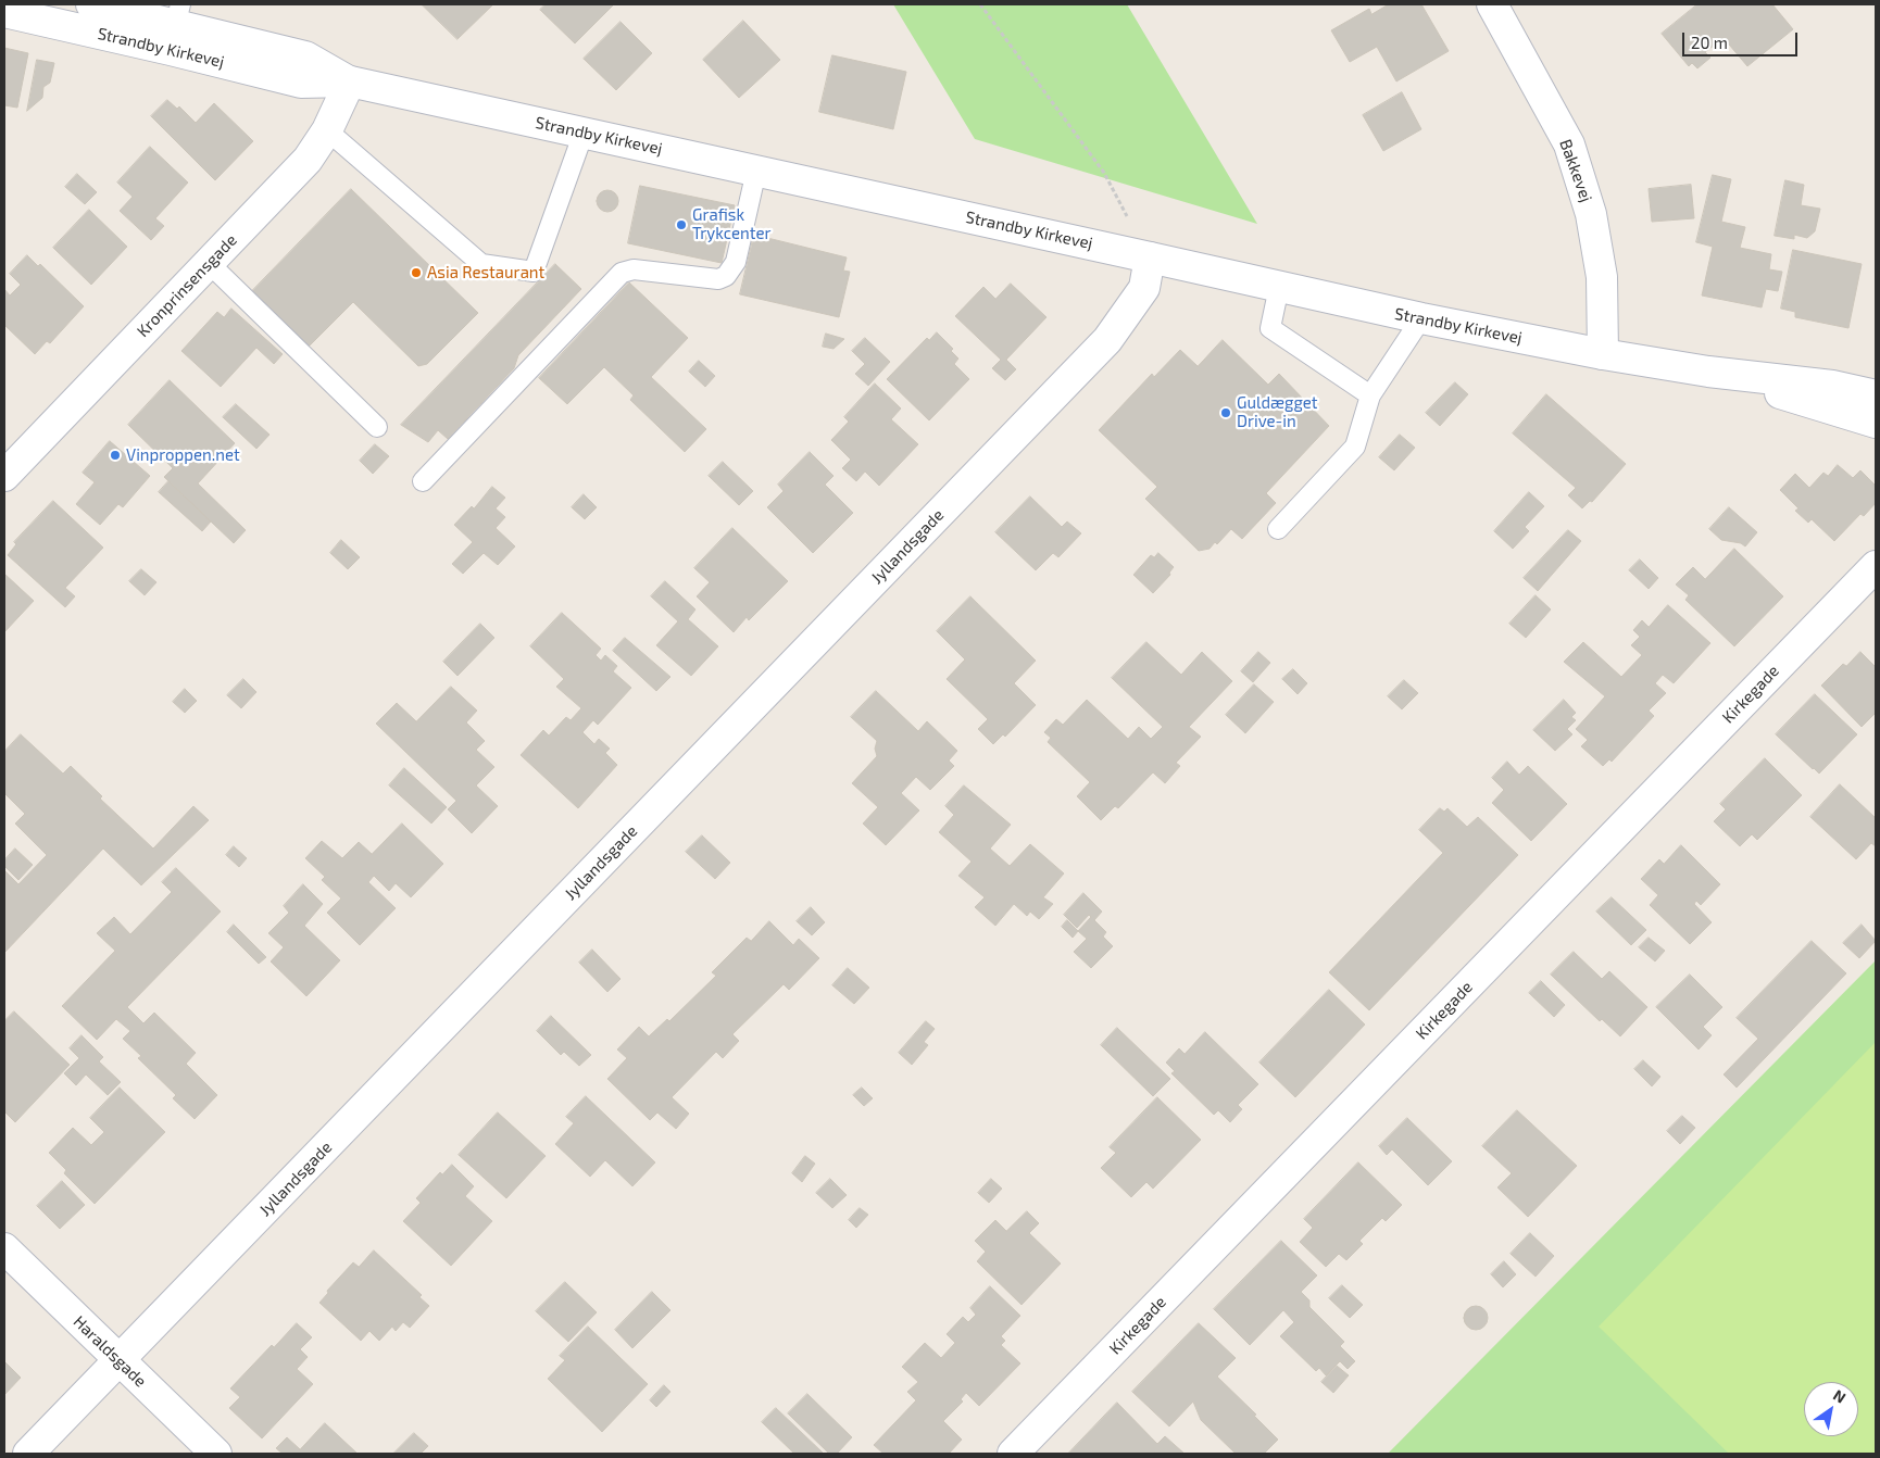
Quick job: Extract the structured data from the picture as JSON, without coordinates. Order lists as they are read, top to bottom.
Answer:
{
  "streets": {
    "street": [
      "Strandby Kirkevej",
      "Bakkevej",
      "Kronprinsensgade",
      "Jyllandsgade",
      "Kirkegade",
      "Haraldsgade"
    ]
  },
  "crossings": [
    ["Strandby Kirkevej", "Bakkevej"],
    ["Strandby Kirkevej", "Kronprinsensgade"],
    ["Strandby Kirkevej", "Jyllandsgade"],
    ["Jyllandsgade", "Haraldsgade"]
  ],
  "places": [
    "Grafisk Trykcenter",
    "Asia Restaurant",
    "Guldægget Drive-in",
    "Vinproppen.net"
  ],
  "scale_bar": "20 m",
  "north": "top right"
}
